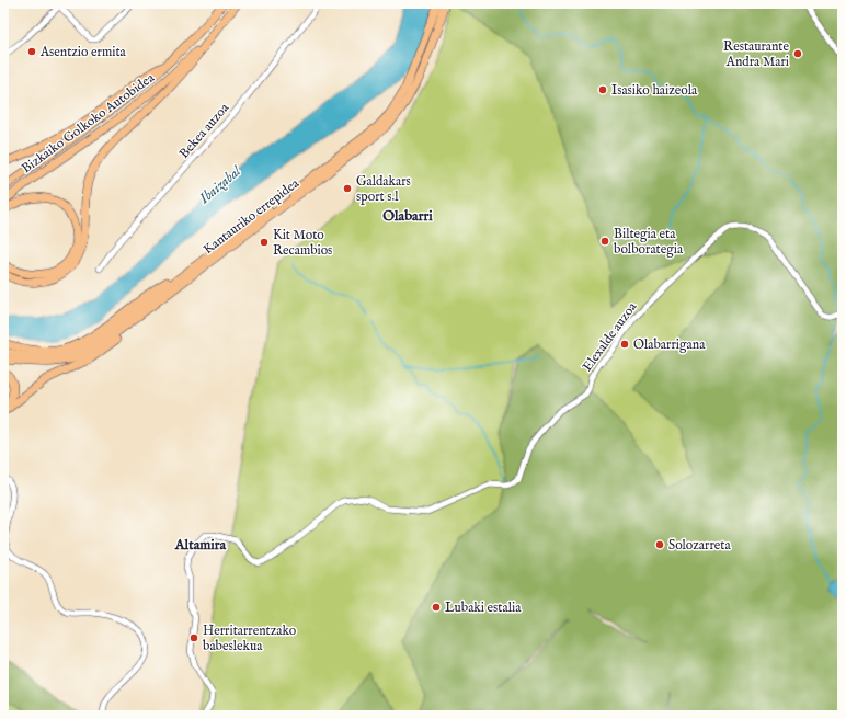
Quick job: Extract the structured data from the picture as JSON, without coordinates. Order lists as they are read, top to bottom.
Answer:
{
  "streets": {
    "highway": ["Bizkaiko Golkoko Autobidea", "Kantauriko errepidea"],
    "street": ["Bekea auzoa", "Elexalde auzoa"]
  },
  "districts": ["Olabarri", "Altamira"],
  "water": ["Ibaizabal"],
  "places": [
    "Asentzio ermita",
    "Restaurante Andra Mari",
    "Isasiko haizeola",
    "Galdakars sport s.l",
    "Biltegia eta bolborategia",
    "Kit Moto Recambios",
    "Olabarrigana",
    "Solozarreta",
    "Lubaki estalia",
    "Herritarrentzako babeslekua"
  ]
}
